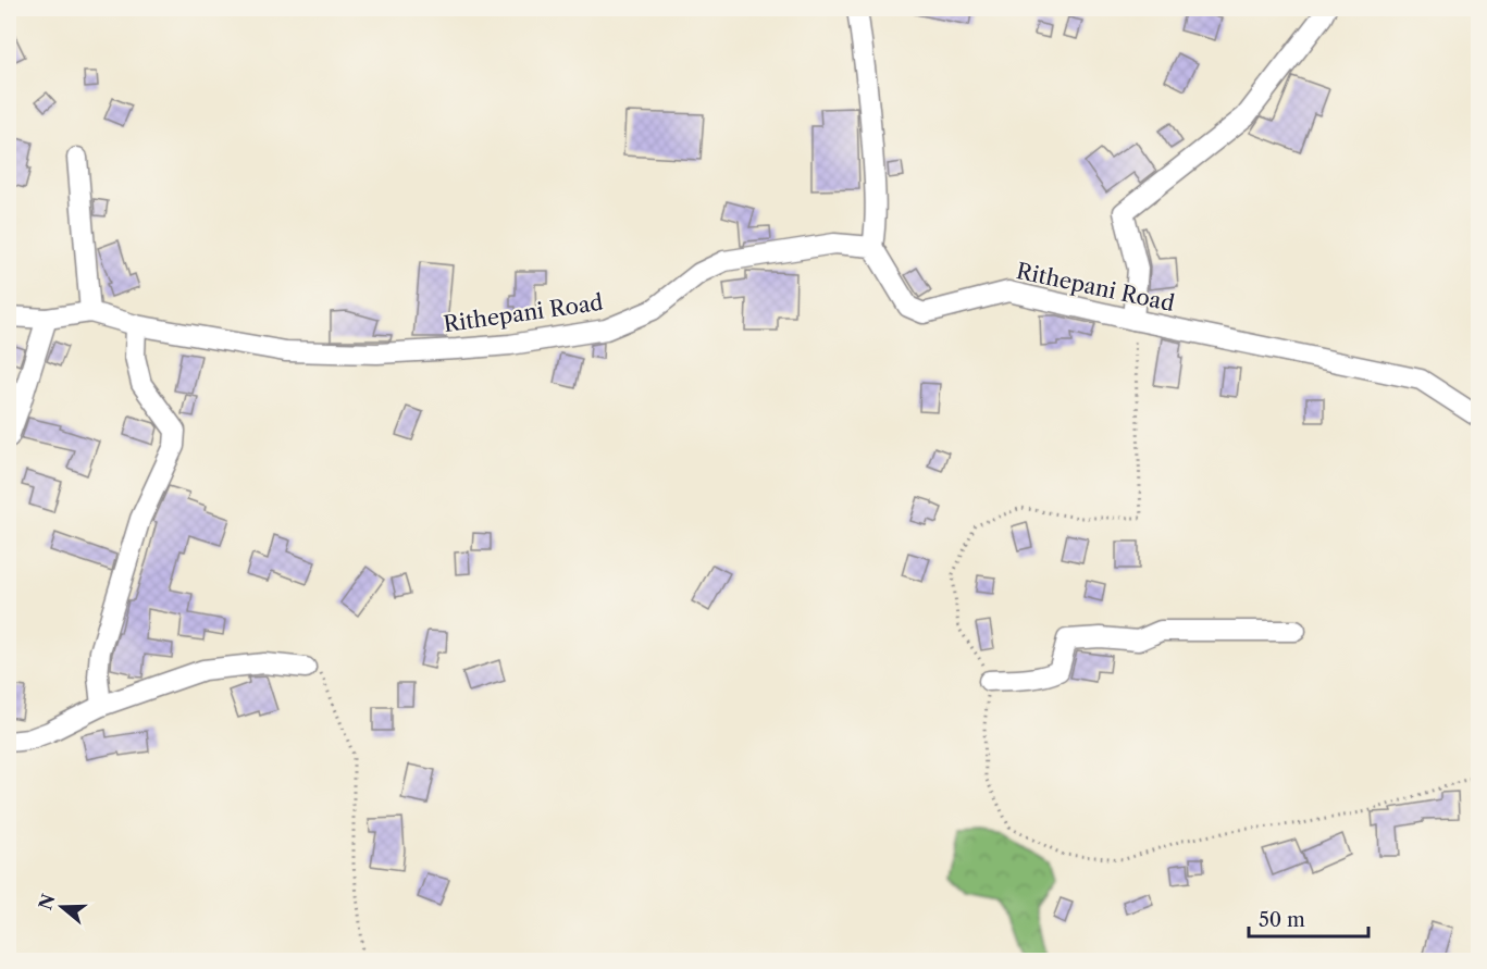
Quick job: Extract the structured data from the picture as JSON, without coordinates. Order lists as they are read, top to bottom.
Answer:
{
  "streets": {
    "street": ["Rithepani Road"]
  },
  "scale_bar": "50 m",
  "north": "left"
}
